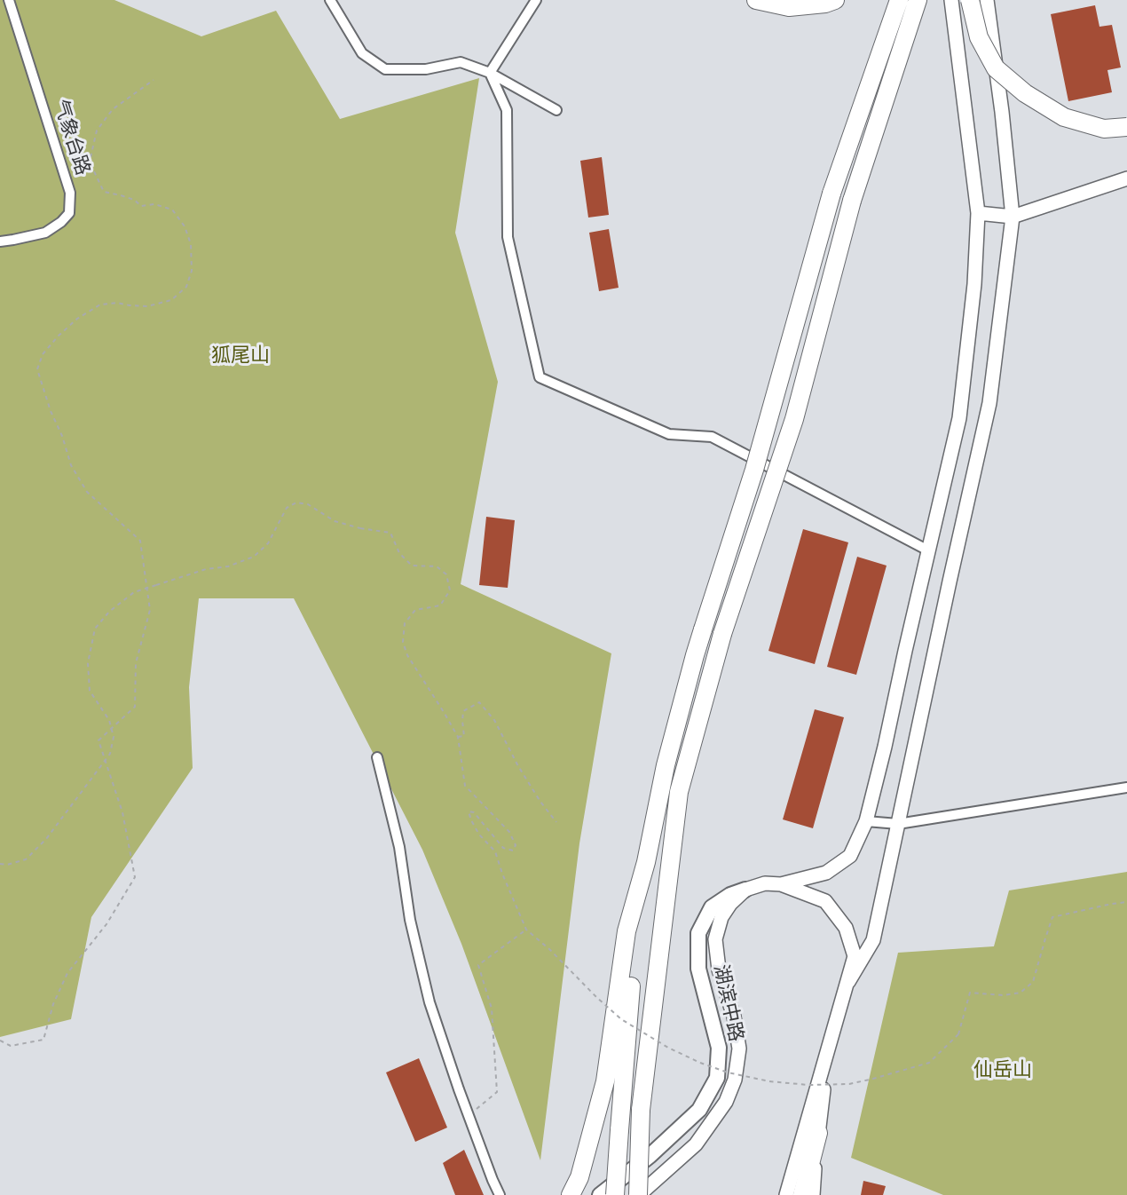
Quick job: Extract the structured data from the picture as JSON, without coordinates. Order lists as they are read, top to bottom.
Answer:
{
  "streets": {
    "main road": ["湖滨中路"],
    "street": ["气象台路"]
  },
  "parks": ["狐尾山", "仙岳山"]
}
